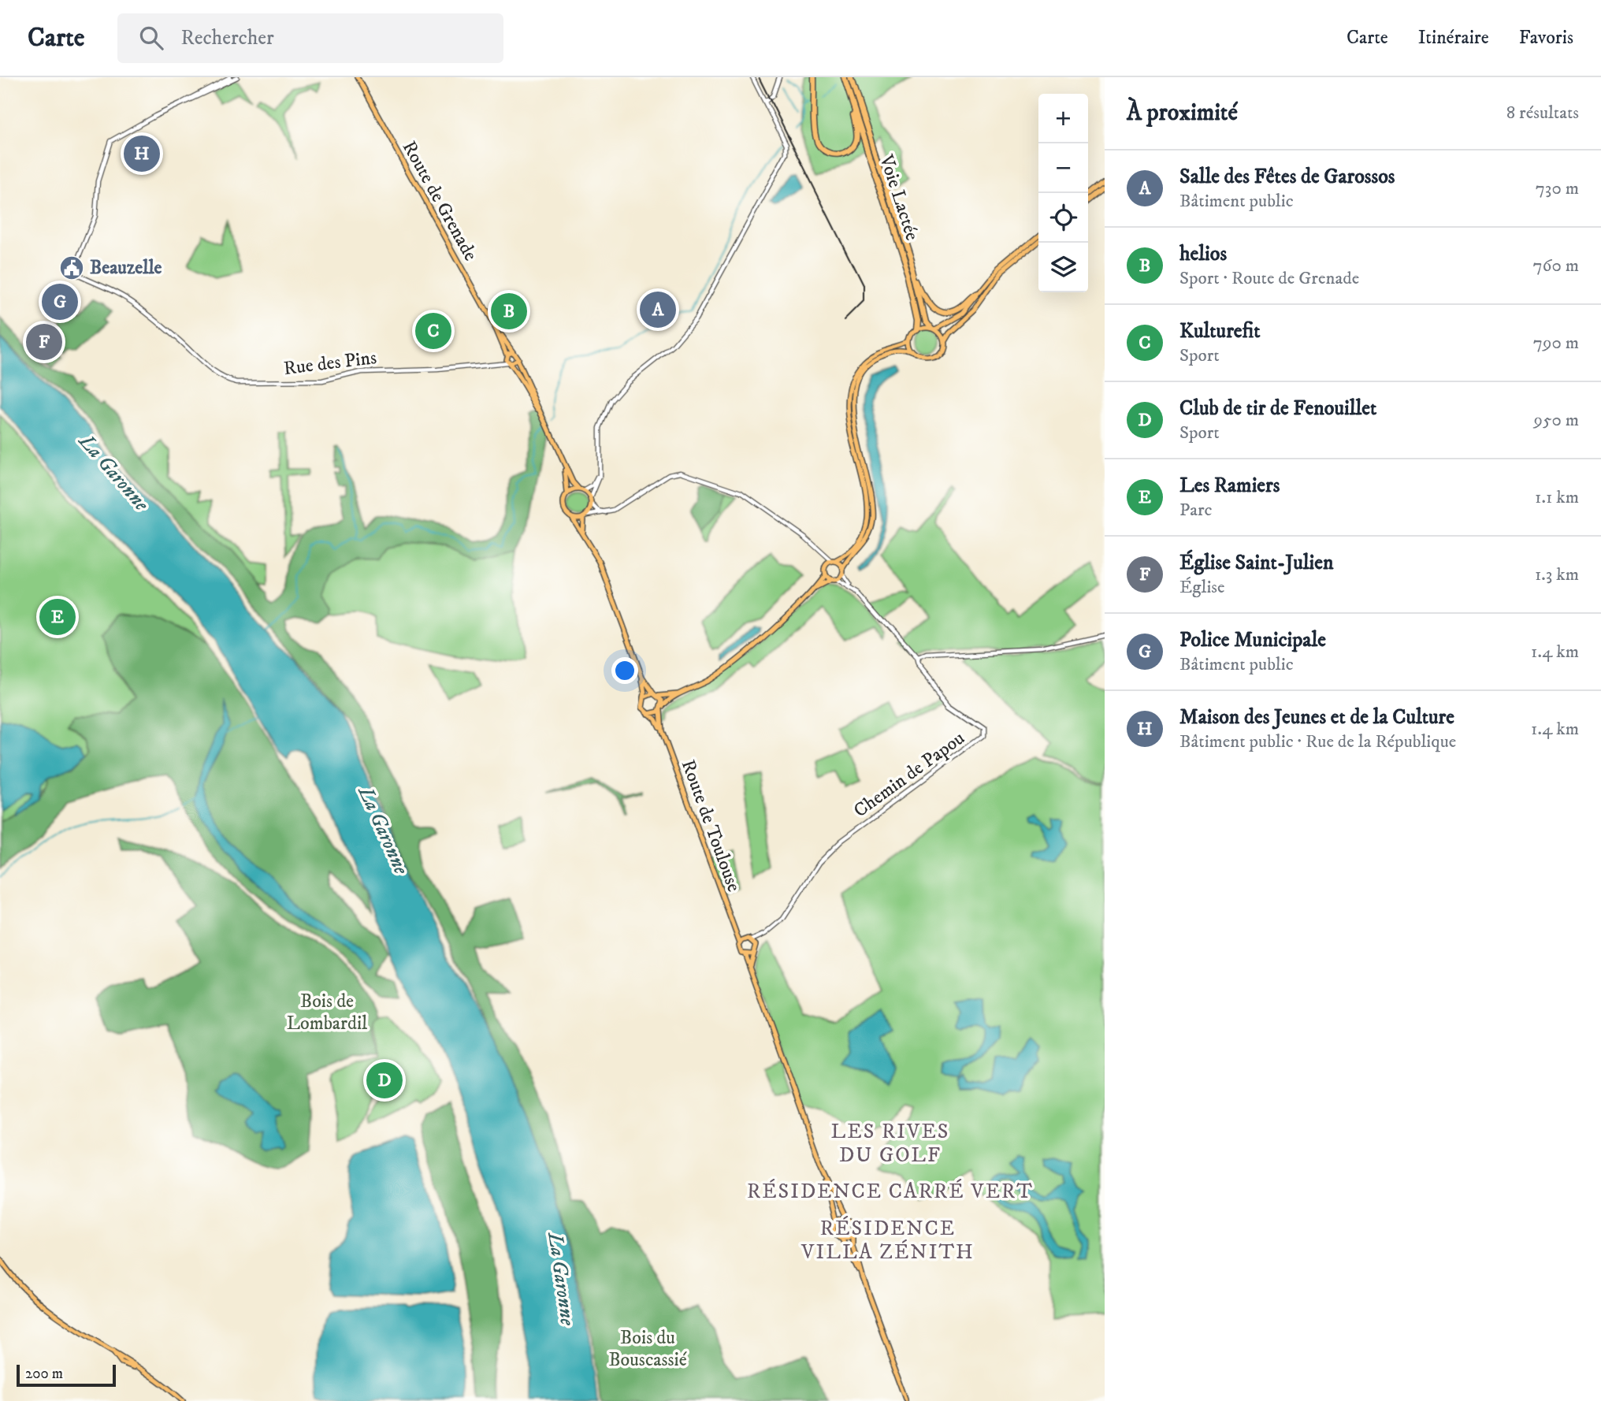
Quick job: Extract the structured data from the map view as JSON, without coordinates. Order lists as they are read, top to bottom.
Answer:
{
  "streets": {
    "highway": ["Voie Lactée"],
    "main road": ["Route de Grenade", "Route de Toulouse"],
    "street": ["Rue des Pins", "Chemin de Papou"]
  },
  "crossings": [
    ["Route de Grenade", "Rue des Pins"],
    ["Chemin de Papou", "Route de Toulouse"]
  ],
  "districts": ["LES RIVES DU GOLF", "RÉSIDENCE CARRÉ VERT", "RÉSIDENCE VILLA ZÉNITH"],
  "water": ["La Garonne"],
  "parks": ["Bois de Lombardil", "Bois du Bouscassié"],
  "places": {
    "public building": ["Beauzelle"]
  },
  "scale_bar": "200 m",
  "page": {
    "header": "Carte",
    "search": "Rechercher",
    "nav": ["Carte", "Itinéraire", "Favoris"],
    "heading": ["À proximité", "8 résultats"],
    "map_buttons": ["+", "−"],
    "pins": [
      "H",
      "G",
      "A",
      "B",
      "C",
      "F",
      "E",
      "D"
    ],
    "list": [
      {
        "mark": "A",
        "name": "Salle des Fêtes de Garossos",
        "note": "Bâtiment public",
        "value": "730 m"
      },
      {
        "mark": "B",
        "name": "helios",
        "note": "Sport · Route de Grenade",
        "value": "760 m"
      },
      {
        "mark": "C",
        "name": "Kulturefit",
        "note": "Sport",
        "value": "790 m"
      },
      {
        "mark": "D",
        "name": "Club de tir de Fenouillet",
        "note": "Sport",
        "value": "950 m"
      },
      {
        "mark": "E",
        "name": "Les Ramiers",
        "note": "Parc",
        "value": "1.1 km"
      },
      {
        "mark": "F",
        "name": "Église Saint-Julien",
        "note": "Église",
        "value": "1.3 km"
      },
      {
        "mark": "G",
        "name": "Police Municipale",
        "note": "Bâtiment public",
        "value": "1.4 km"
      },
      {
        "mark": "H",
        "name": "Maison des Jeunes et de la Culture",
        "note": "Bâtiment public · Rue de la République",
        "value": "1.4 km"
      }
    ],
    "scale": "200 m"
  }
}
